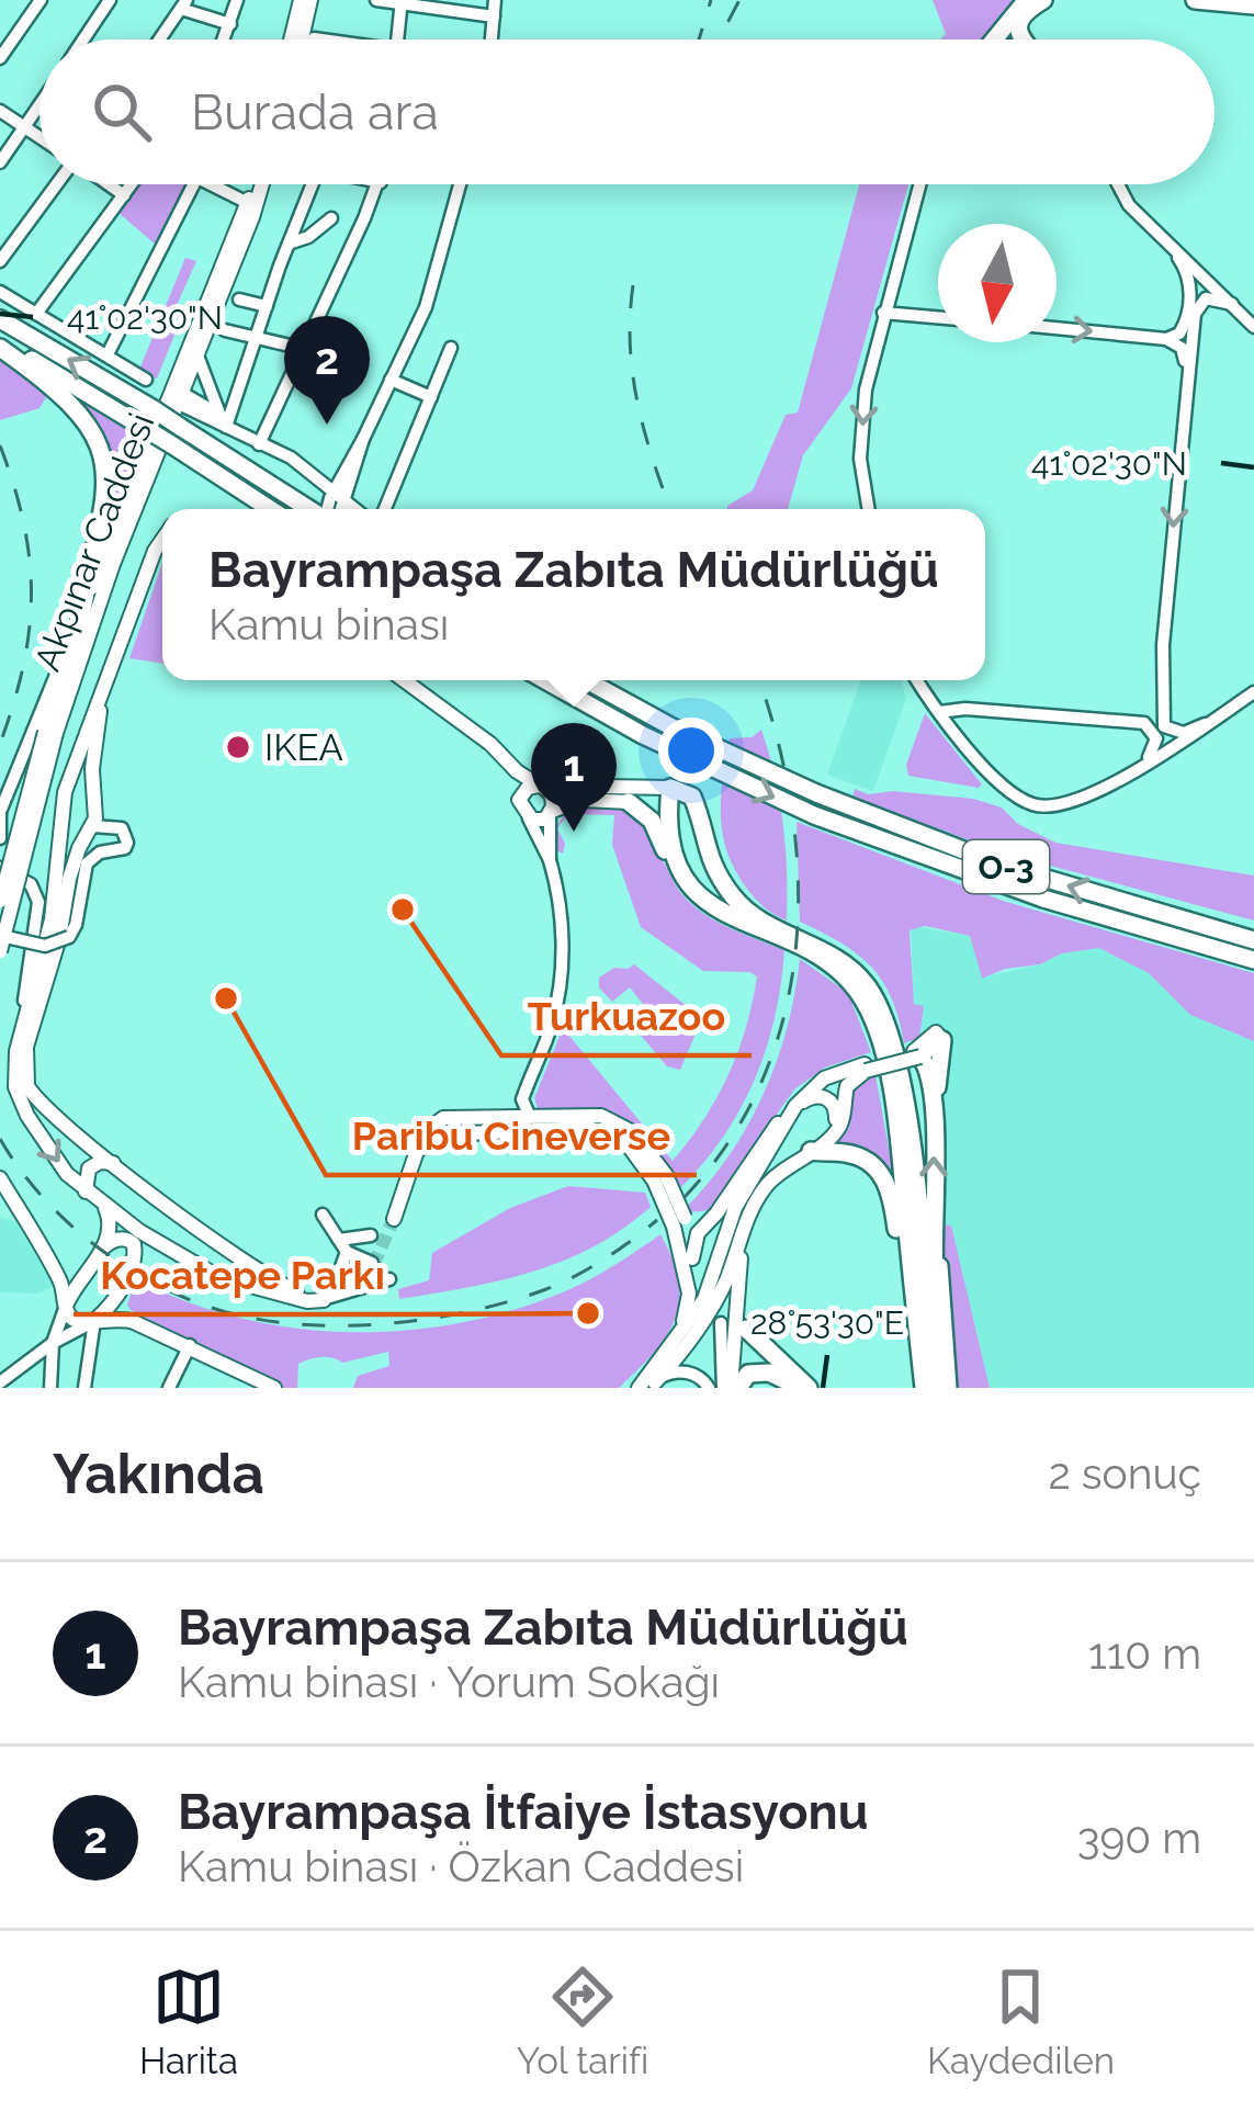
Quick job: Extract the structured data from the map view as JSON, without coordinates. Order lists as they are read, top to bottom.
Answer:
{
  "streets": {
    "highway": ["O-3"],
    "main road": ["Akpınar Caddesi"]
  },
  "places": [
    "IKEA",
    "Turkuazoo",
    "Paribu Cineverse",
    "Kocatepe Parkı"
  ],
  "north": "bottom",
  "page": {
    "search": "Burada ara",
    "pins": ["2", "1"],
    "popup": ["Bayrampaşa Zabıta Müdürlüğü", "Kamu binası"],
    "heading": ["Yakında", "2 sonuç"],
    "list": [
      {
        "mark": "1",
        "name": "Bayrampaşa Zabıta Müdürlüğü",
        "note": "Kamu binası · Yorum Sokağı",
        "value": "110 m"
      },
      {
        "mark": "2",
        "name": "Bayrampaşa İtfaiye İstasyonu",
        "note": "Kamu binası · Özkan Caddesi",
        "value": "390 m"
      }
    ],
    "nav": ["Harita", "Yol tarifi", "Kaydedilen"]
  },
  "coordinates": ["41°02'30\"N", "28°53'30\"E"]
}
